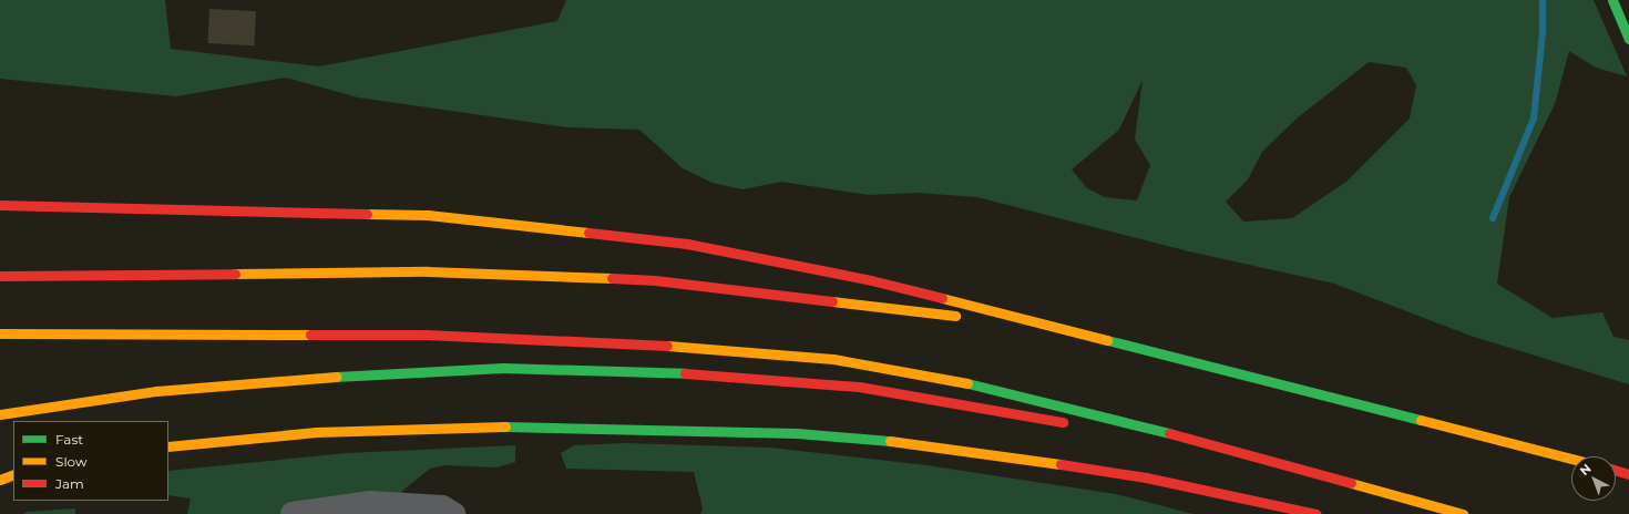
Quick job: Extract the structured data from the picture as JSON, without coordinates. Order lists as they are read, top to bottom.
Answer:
{
  "legend": ["Fast", "Slow", "Jam"],
  "north": "top left"
}
